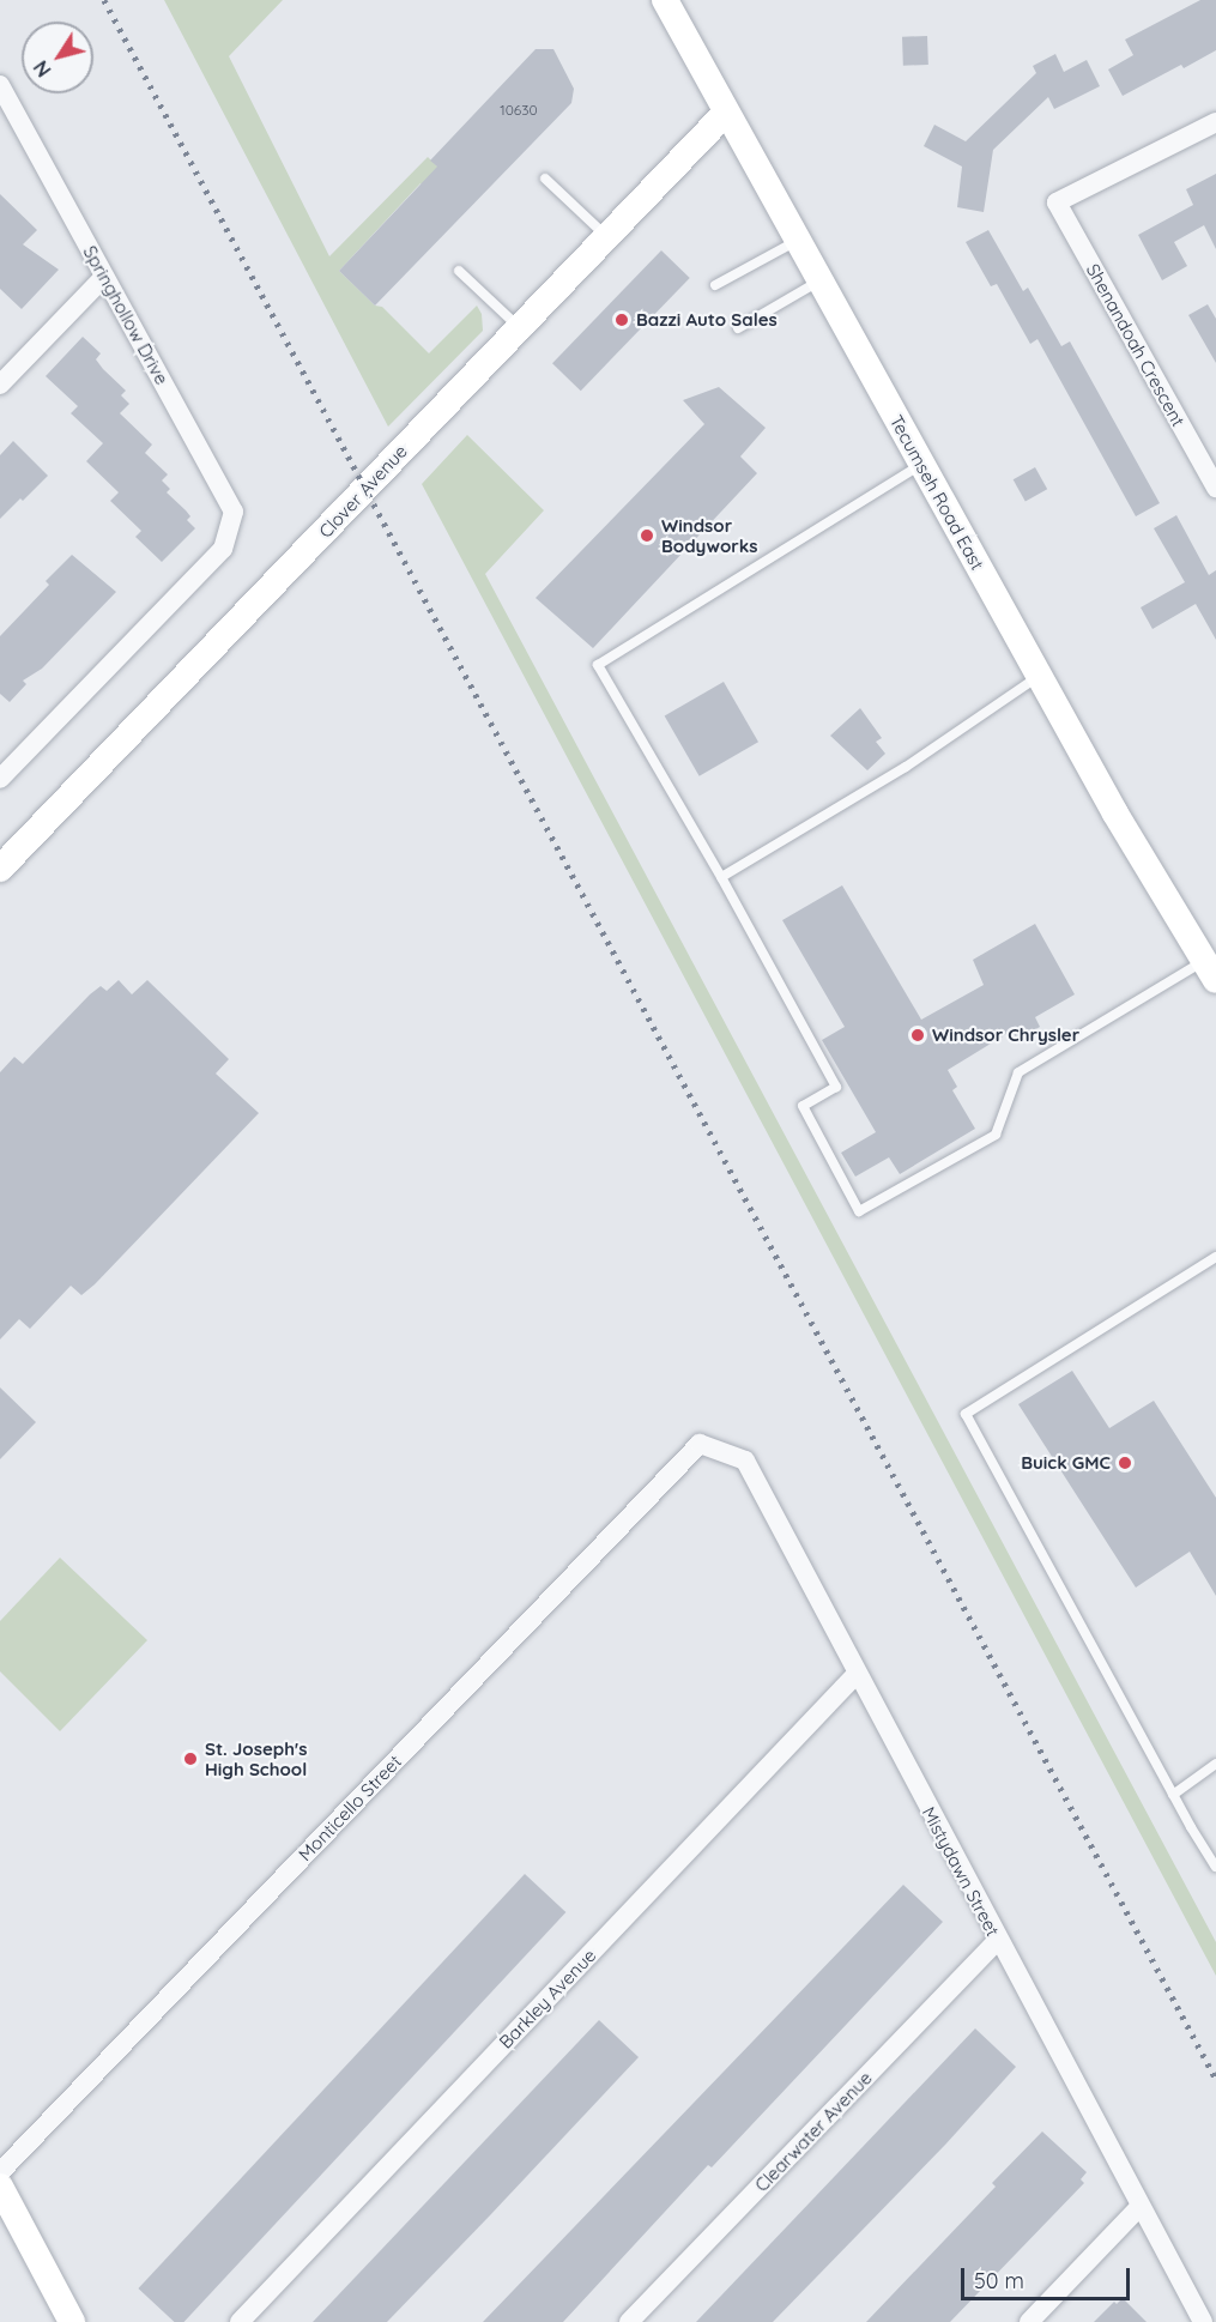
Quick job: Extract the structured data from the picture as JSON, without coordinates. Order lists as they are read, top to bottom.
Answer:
{
  "streets": {
    "main road": ["Clover Avenue", "Tecumseh Road East"],
    "street": [
      "Springhollow Drive",
      "Shenandoah Crescent",
      "Monticello Street",
      "Mistydawn Street",
      "Barkley Avenue",
      "Clearwater Avenue"
    ]
  },
  "crossings": [
    ["Clover Avenue", "Tecumseh Road East"],
    ["Monticello Street", "Mistydawn Street"],
    ["Mistydawn Street", "Barkley Avenue"],
    ["Mistydawn Street", "Clearwater Avenue"]
  ],
  "places": [
    "Bazzi Auto Sales",
    "Windsor Bodyworks",
    "Windsor Chrysler",
    "Buick GMC",
    "St. Joseph's High School"
  ],
  "house_numbers": ["10630"],
  "scale_bar": "50 m",
  "north": "bottom left"
}
